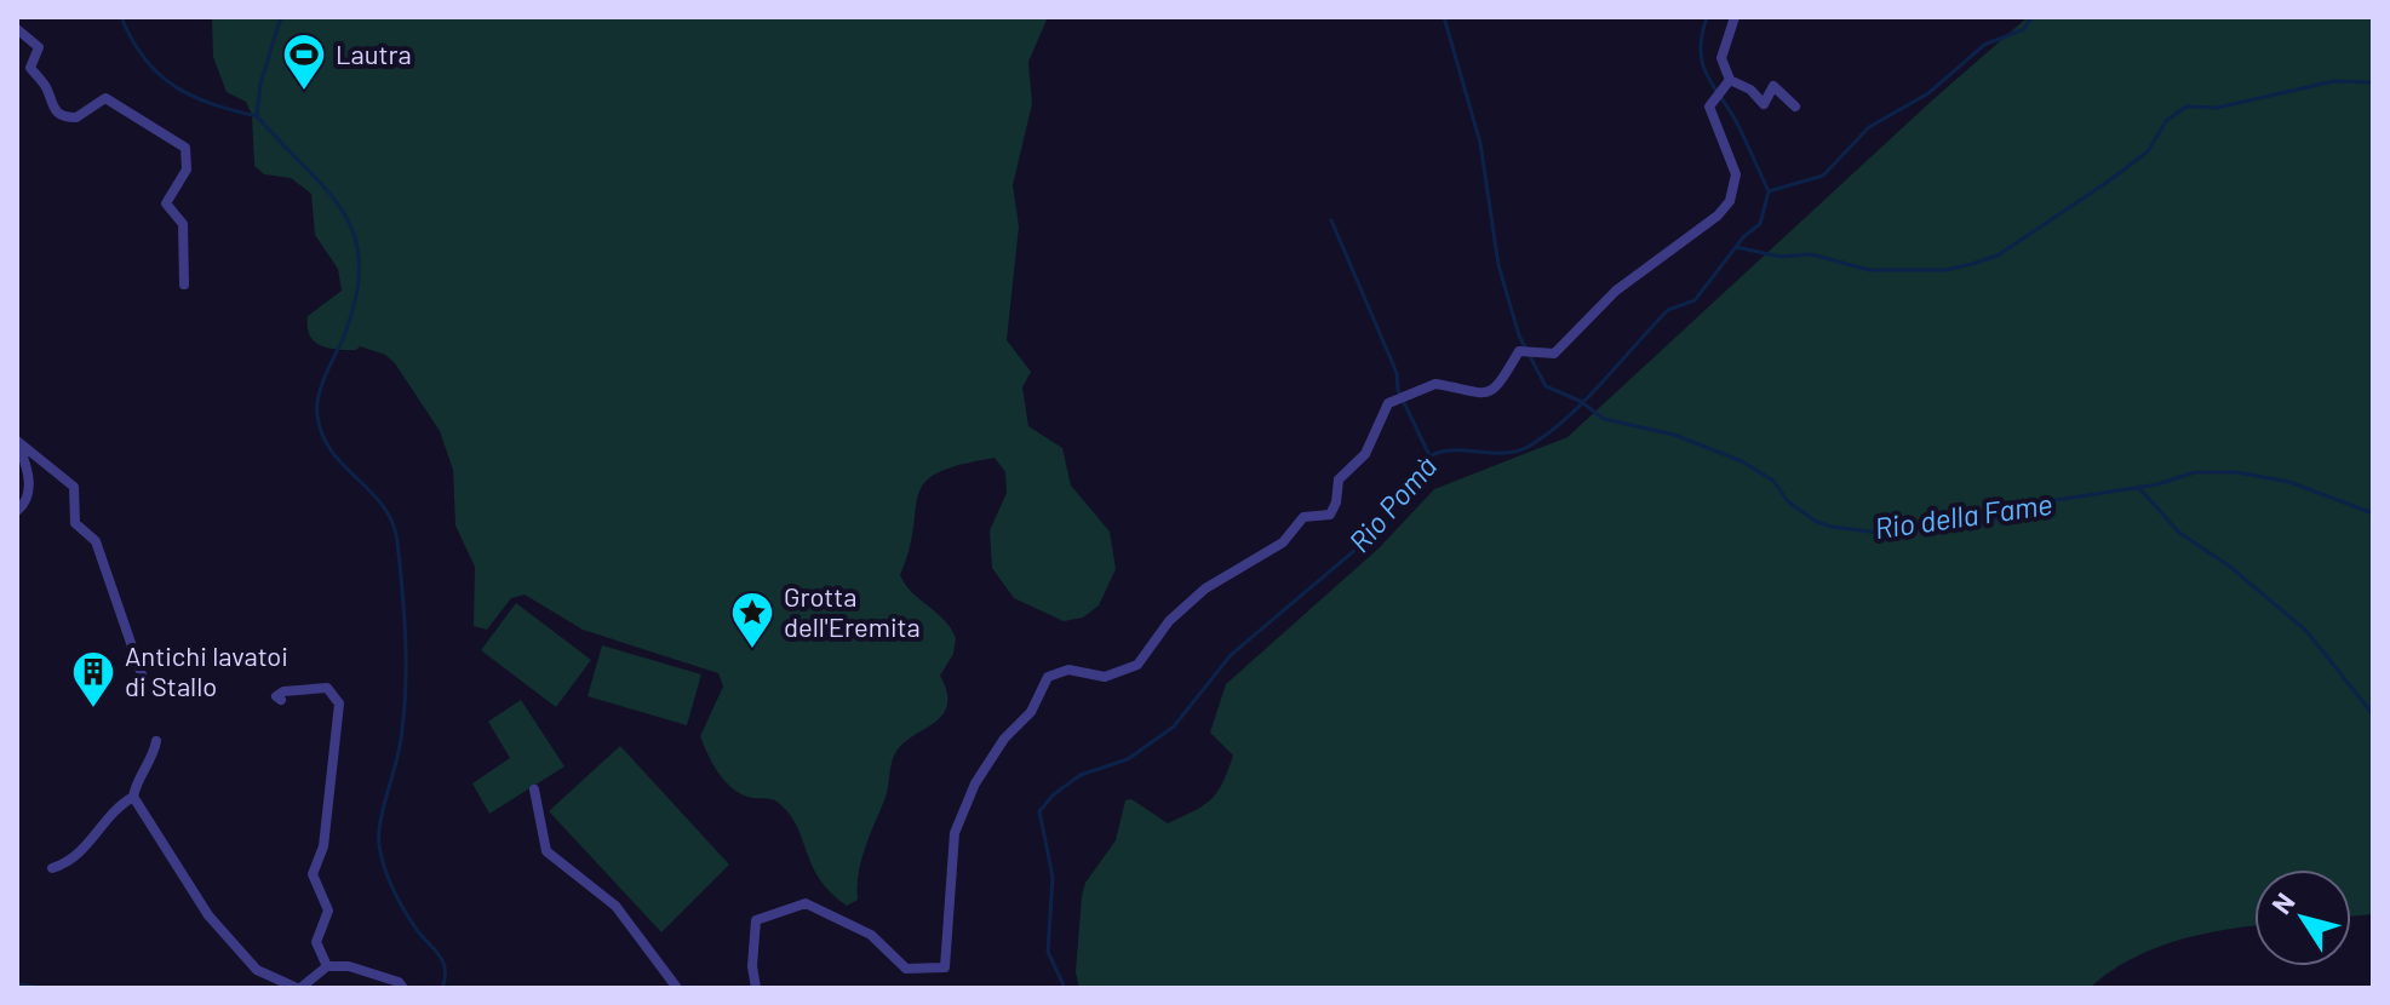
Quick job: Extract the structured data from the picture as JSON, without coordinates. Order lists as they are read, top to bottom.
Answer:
{
  "water": ["Rio Pomà", "Rio della Fame"],
  "places": {
    "sports": ["Lautra"],
    "place": ["Grotta dell'Eremita"],
    "building": ["Antichi lavatoi di Stallo"]
  },
  "north": "top left"
}
